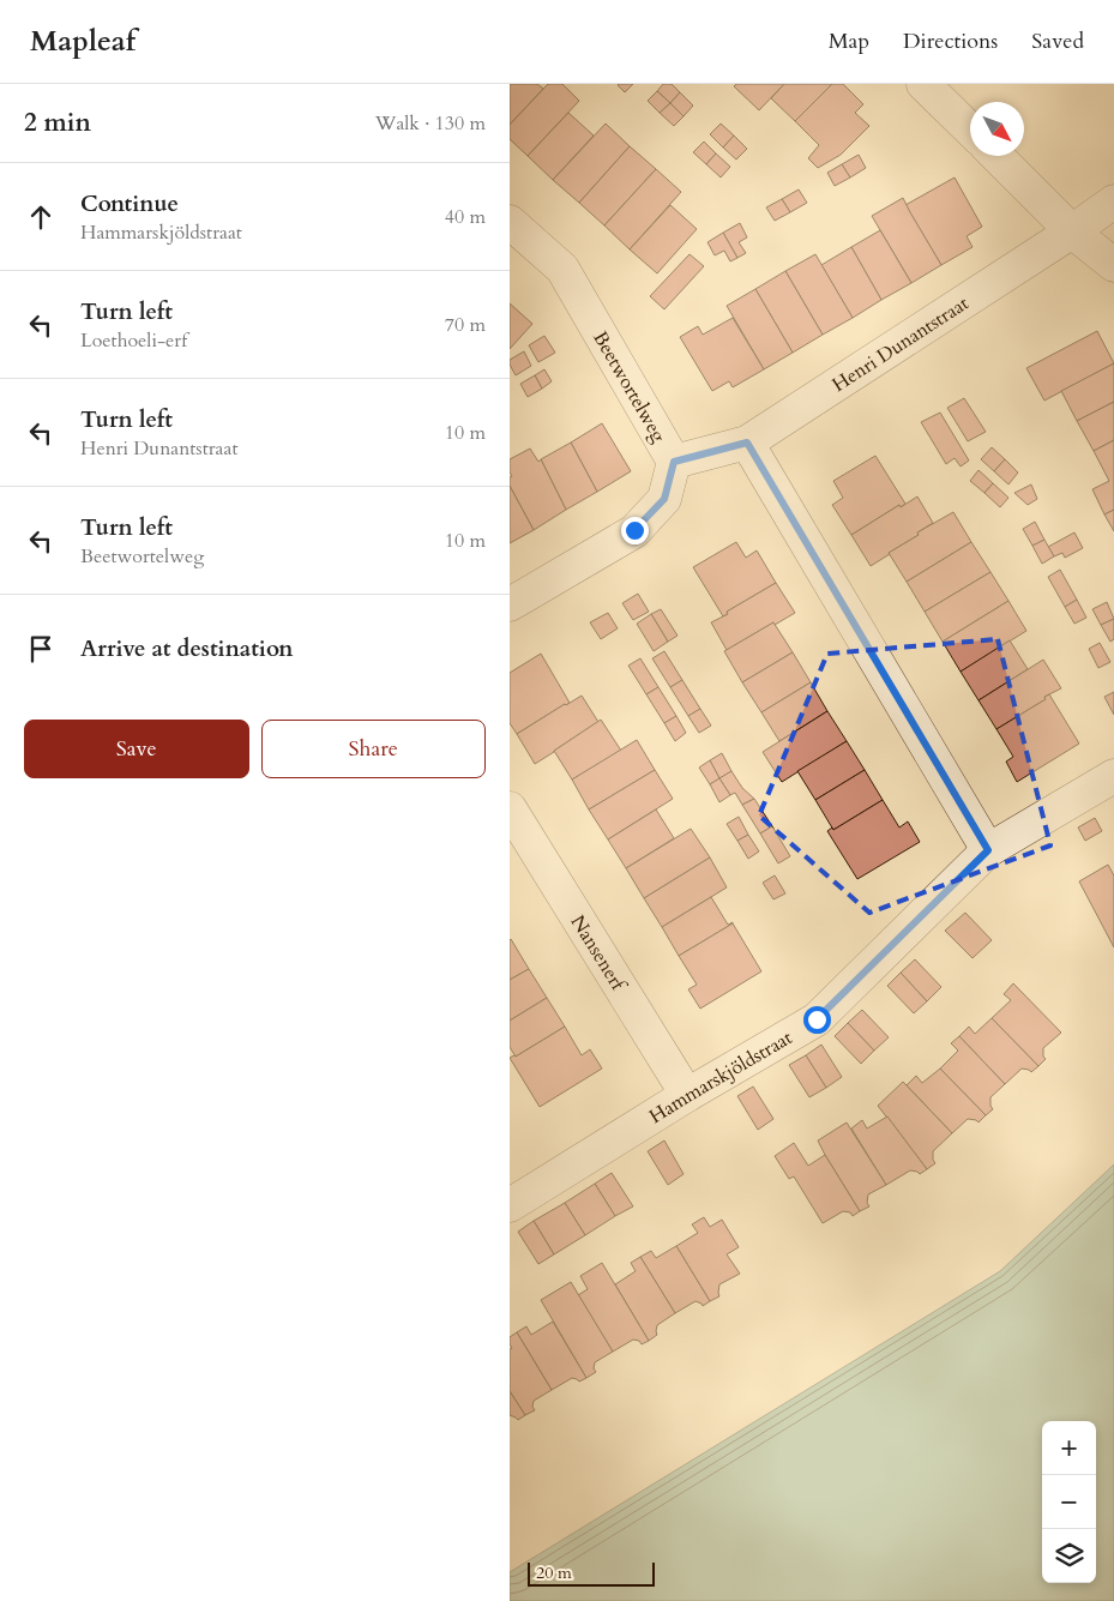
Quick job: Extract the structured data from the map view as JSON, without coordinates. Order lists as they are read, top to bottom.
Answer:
{
  "streets": {
    "street": [
      "Henri Dunantstraat",
      "Beetwortelweg",
      "Nansenerf",
      "Hammarskjöldstraat"
    ]
  },
  "crossings": [
    ["Henri Dunantstraat", "Beetwortelweg"],
    ["Nansenerf", "Hammarskjöldstraat"]
  ],
  "scale_bar": "20 m",
  "north": "bottom right",
  "page": {
    "header": "Mapleaf",
    "nav": ["Map", "Directions", "Saved"],
    "heading": ["2 min", "Walk · 130 m"],
    "list": [
      ["Continue", "Hammarskjöldstraat", "40 m"],
      ["Turn left", "Loethoeli-erf", "70 m"],
      ["Turn left", "Henri Dunantstraat", "10 m"],
      ["Turn left", "Beetwortelweg", "10 m"],
      "Arrive at destination"
    ],
    "buttons": ["Save", "Share"],
    "map_buttons": ["+", "−"],
    "scale": "20 m"
  }
}
